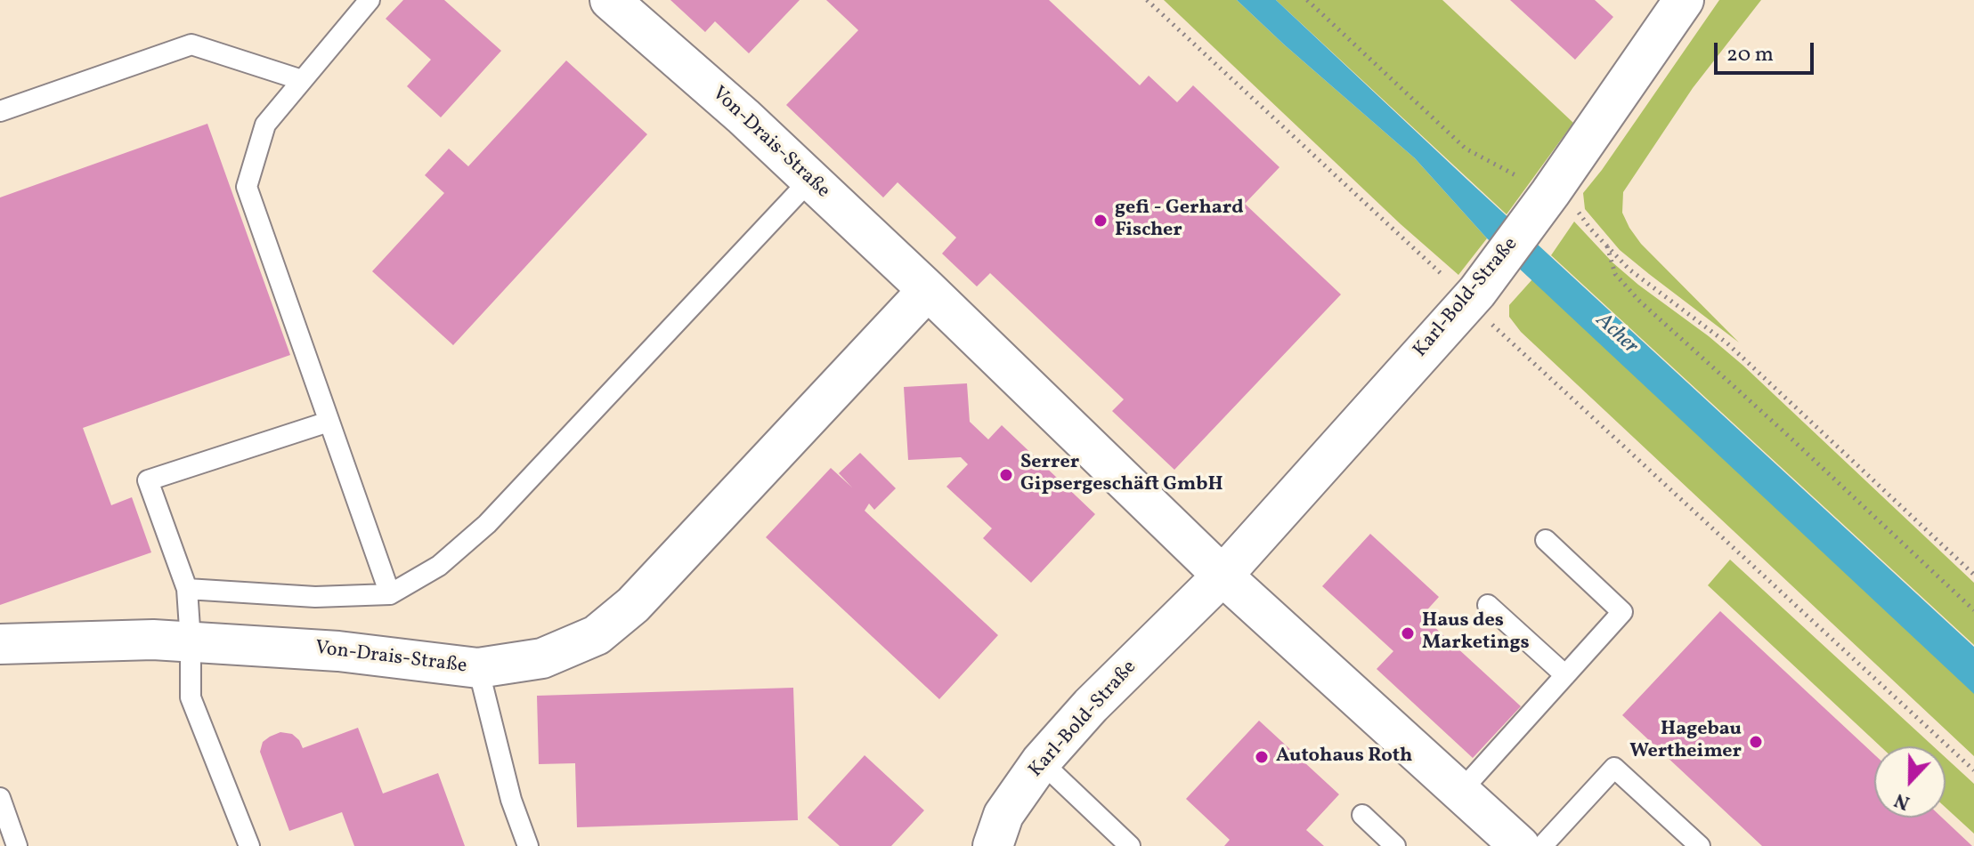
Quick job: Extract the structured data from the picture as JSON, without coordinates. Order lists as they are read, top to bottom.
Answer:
{
  "streets": {
    "street": ["Von-Drais-Straße", "Karl-Bold-Straße"]
  },
  "crossings": [
    ["Von-Drais-Straße", "Karl-Bold-Straße"]
  ],
  "water": ["Acher"],
  "places": [
    "gefi - Gerhard Fischer",
    "Serrer Gipsergeschäft GmbH",
    "Haus des Marketings",
    "Hagebau Wertheimer",
    "Autohaus Roth"
  ],
  "scale_bar": "20 m",
  "north": "bottom"
}
